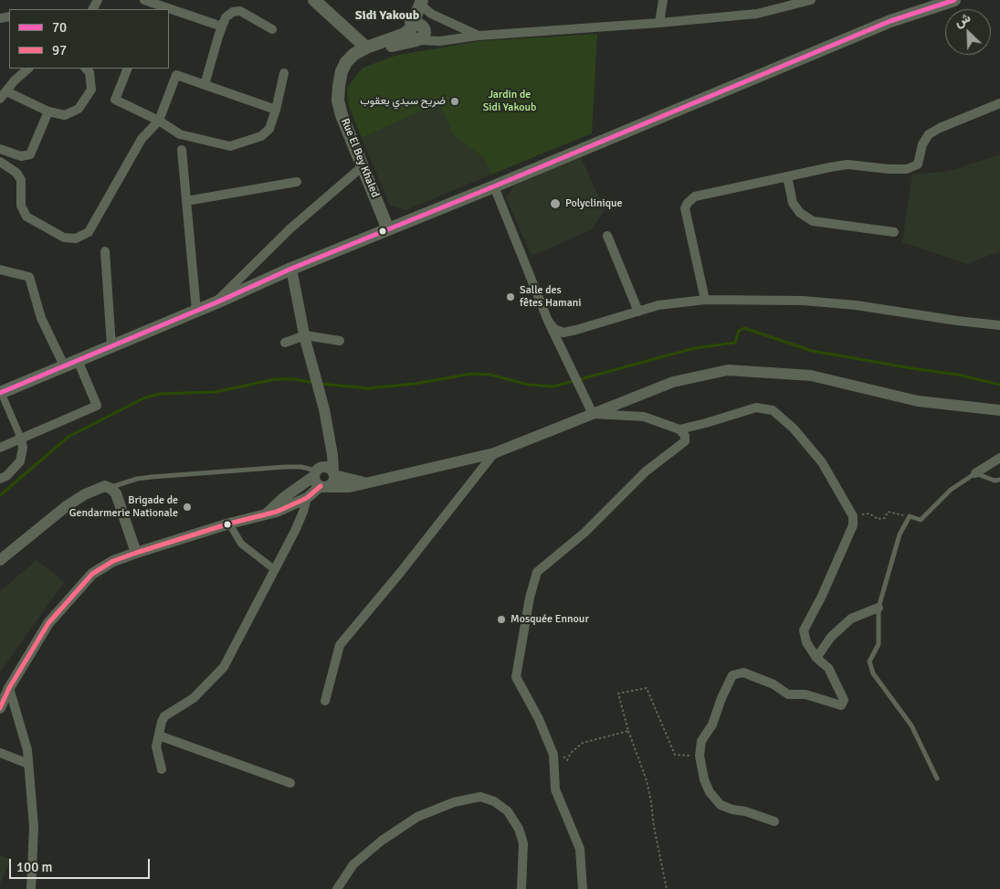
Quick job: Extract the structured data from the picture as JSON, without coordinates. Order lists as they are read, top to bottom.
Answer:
{
  "streets": {
    "main road": ["Rue El Bey Khaled"]
  },
  "districts": ["Sidi Yakoub"],
  "parks": ["Jardin de Sidi Yakoub"],
  "places": [
    "ضريح سيدي يعقوب",
    "Polyclinique",
    "Salle des fêtes Hamani",
    "Brigade de Gendarmerie Nationale",
    "Mosquée Ennour"
  ],
  "lines": ["transit line 70", "transit line 97"],
  "legend": ["70", "97"],
  "scale_bar": "100 m",
  "north": "top left"
}
